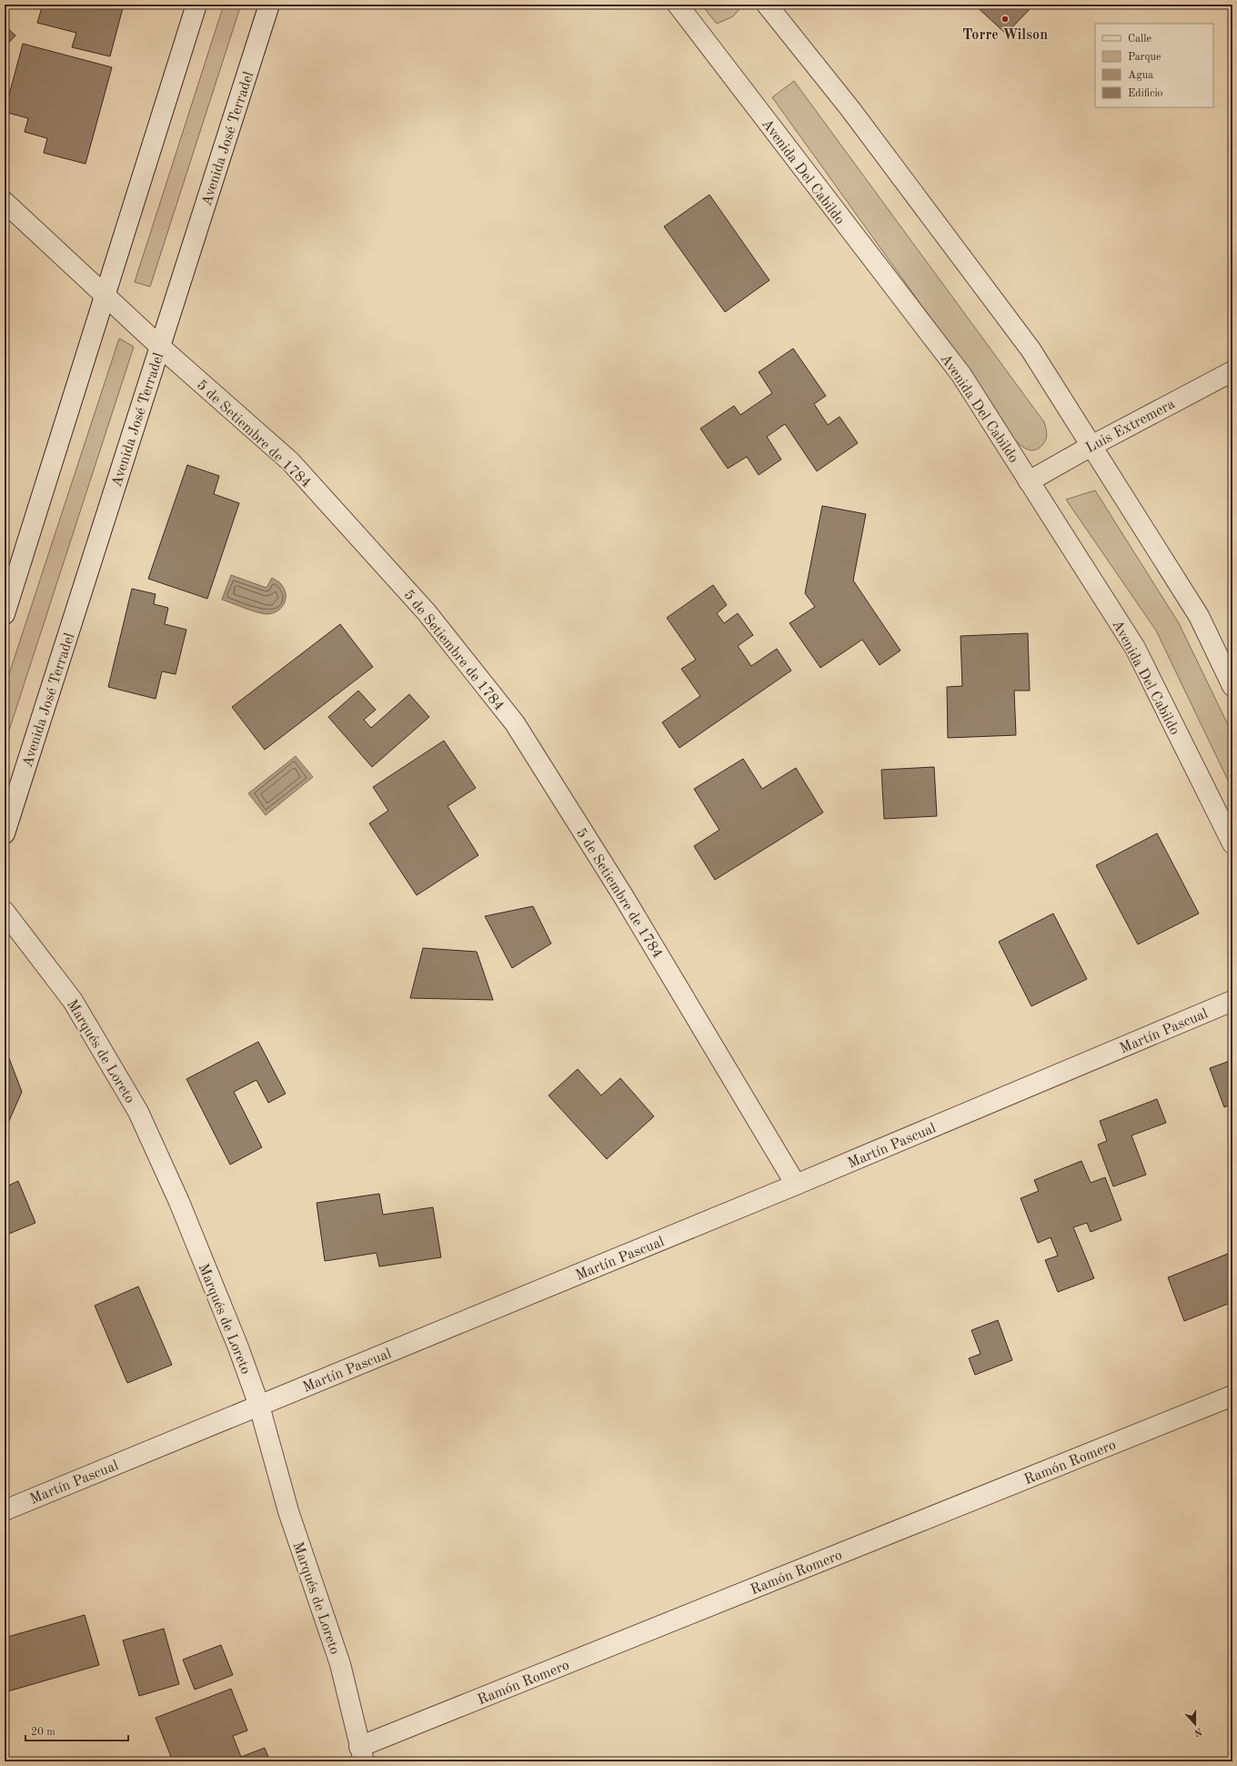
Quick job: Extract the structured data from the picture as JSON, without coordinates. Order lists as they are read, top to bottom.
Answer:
{
  "streets": {
    "street": [
      "Avenida José Terradel",
      "Avenida Del Cabildo",
      "Luis Extremera",
      "5 de Setiembre de 1784",
      "Martín Pascual",
      "Marqués de Loreto",
      "Ramón Romero"
    ]
  },
  "crossings": [
    ["Avenida José Terradel", "5 de Setiembre de 1784"],
    ["Avenida Del Cabildo", "Luis Extremera"],
    ["5 de Setiembre de 1784", "Martín Pascual"],
    ["Martín Pascual", "Marqués de Loreto"],
    ["Marqués de Loreto", "Ramón Romero"]
  ],
  "places": ["Torre Wilson"],
  "legend": [
    "Calle",
    "Parque",
    "Agua",
    "Edificio"
  ],
  "scale_bar": "20 m",
  "north": "bottom"
}
